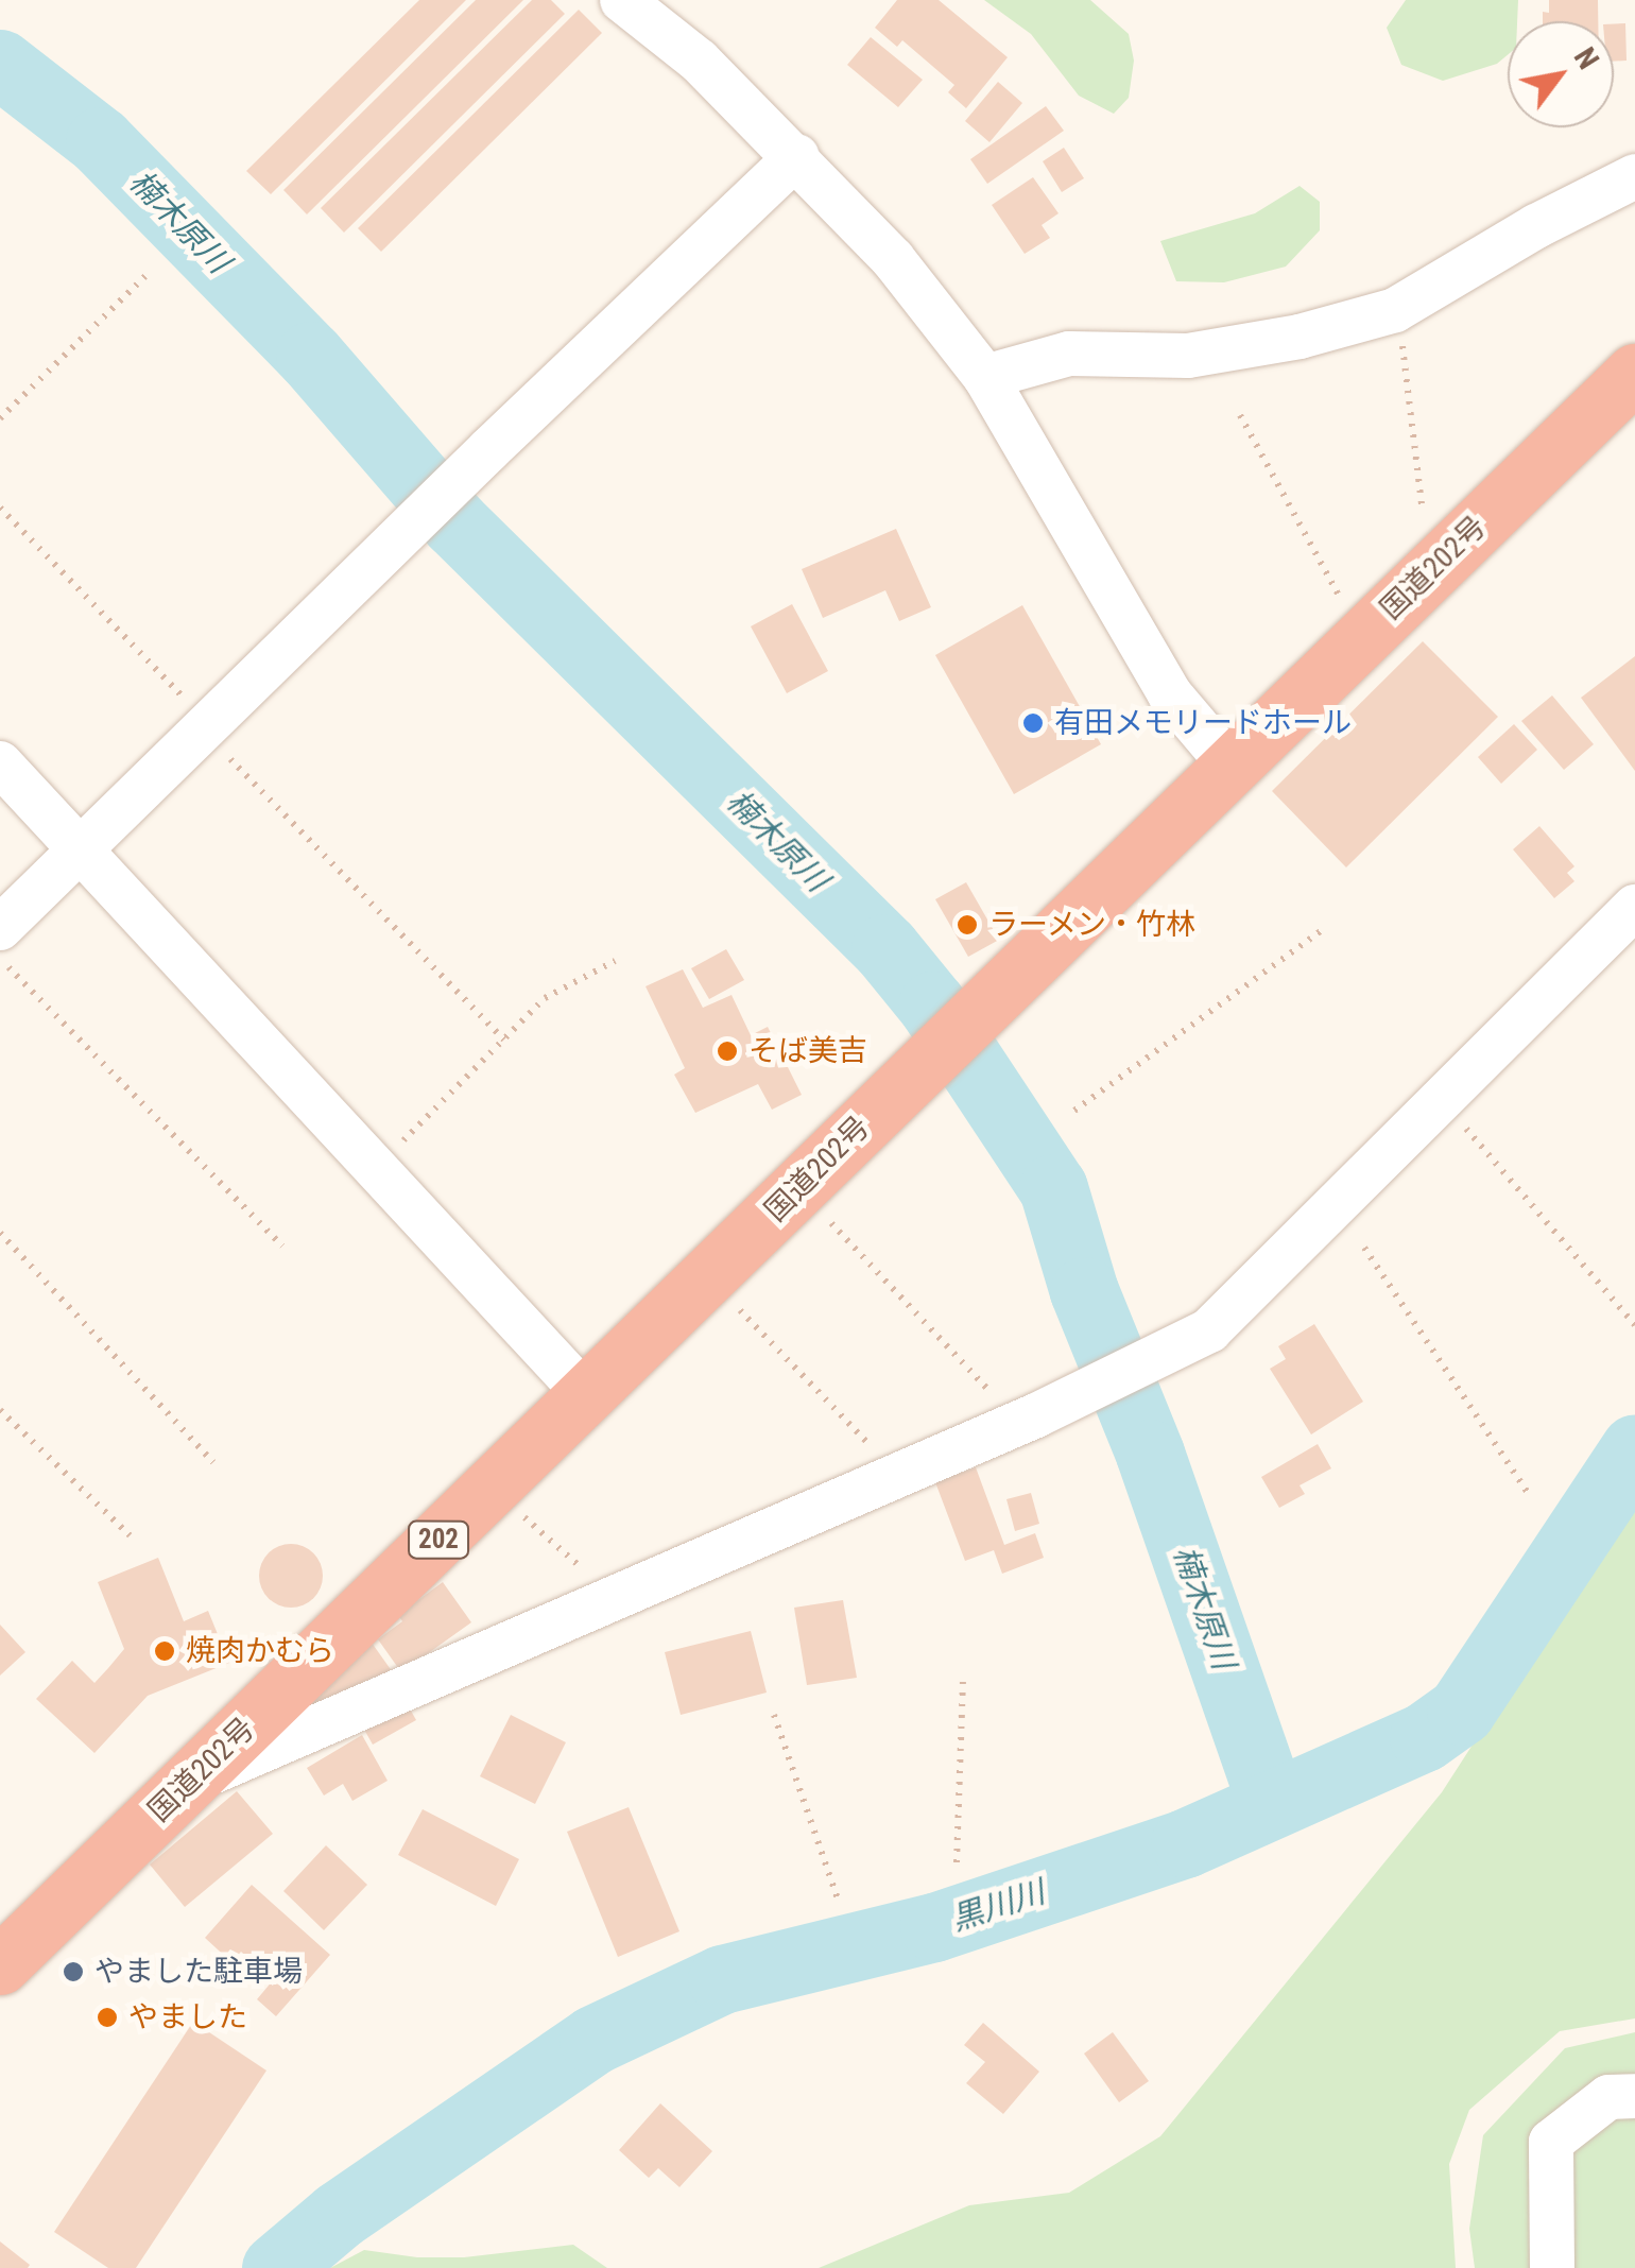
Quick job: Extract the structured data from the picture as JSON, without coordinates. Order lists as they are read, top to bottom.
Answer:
{
  "streets": {
    "highway": ["国道202号", "202"]
  },
  "water": ["楠木原川", "黒川川"],
  "places": [
    "有田メモリードホール",
    "ラーメン・竹林",
    "そば美吉",
    "焼肉かむら",
    "やました駐車場",
    "やました"
  ],
  "north": "top right"
}
